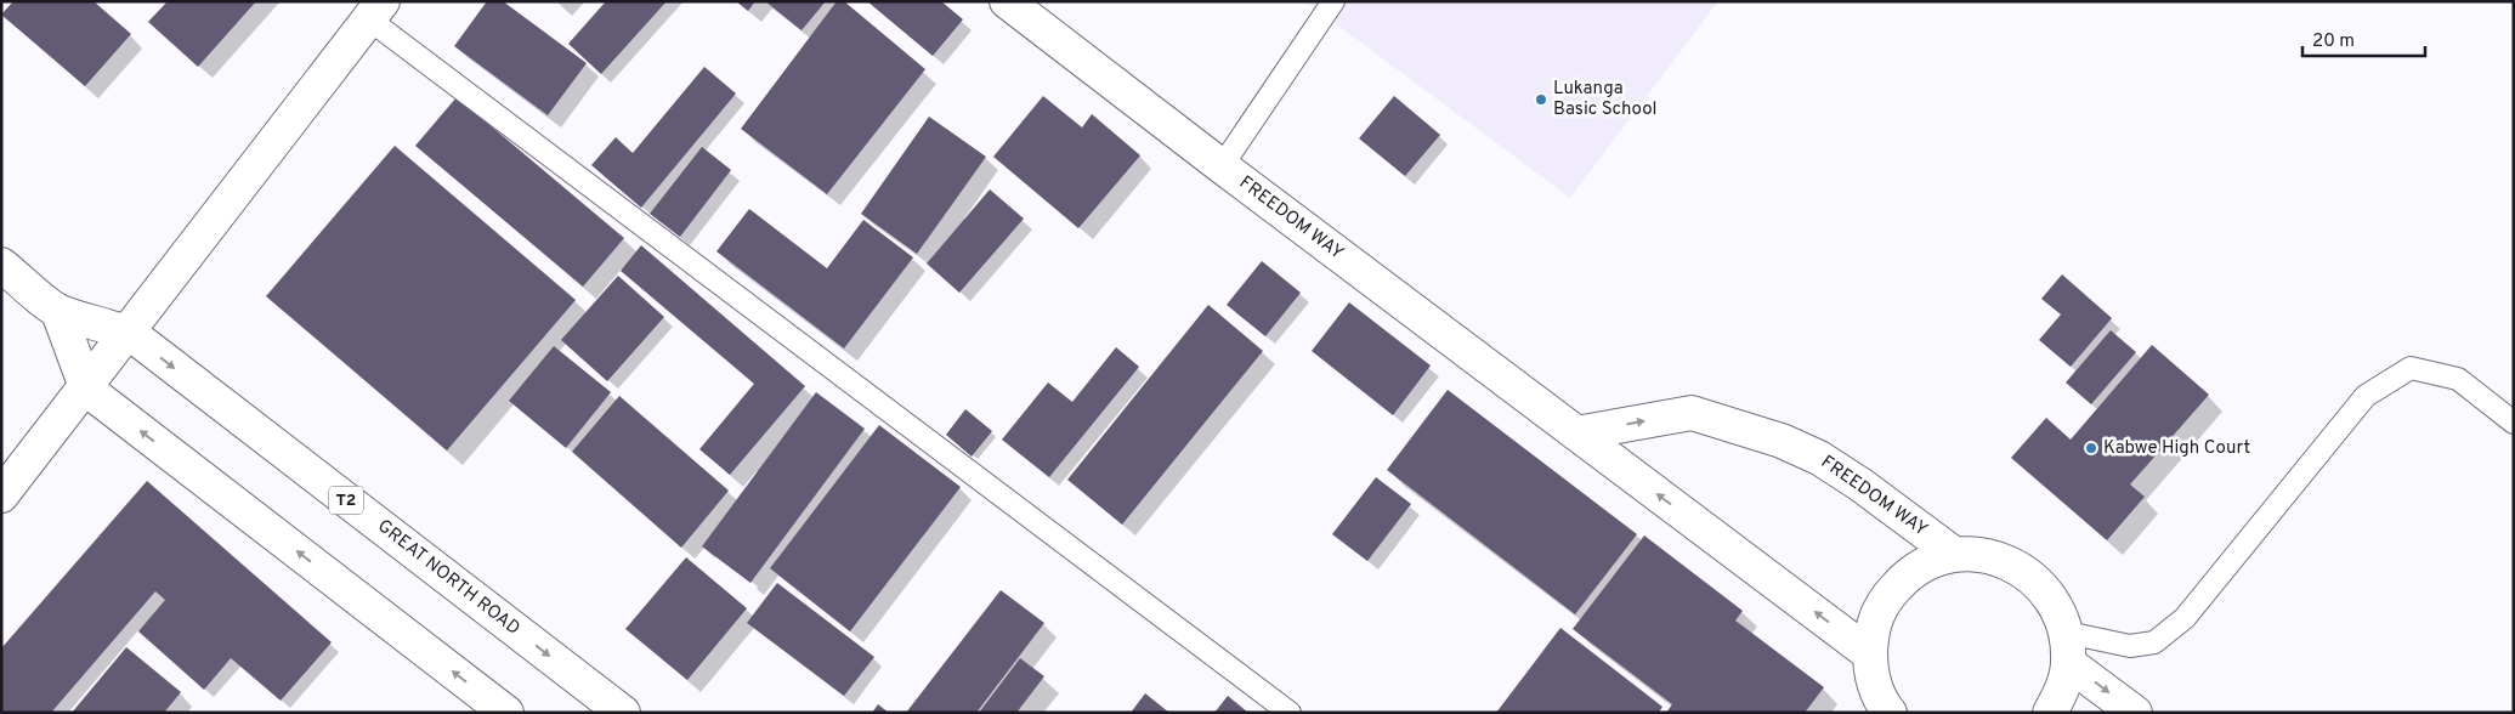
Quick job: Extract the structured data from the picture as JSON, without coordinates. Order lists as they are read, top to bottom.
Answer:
{
  "streets": {
    "main road": ["FREEDOM WAY", "T2", "GREAT NORTH ROAD"]
  },
  "places": ["Lukanga Basic School", "Kabwe High Court"],
  "scale_bar": "20 m"
}
